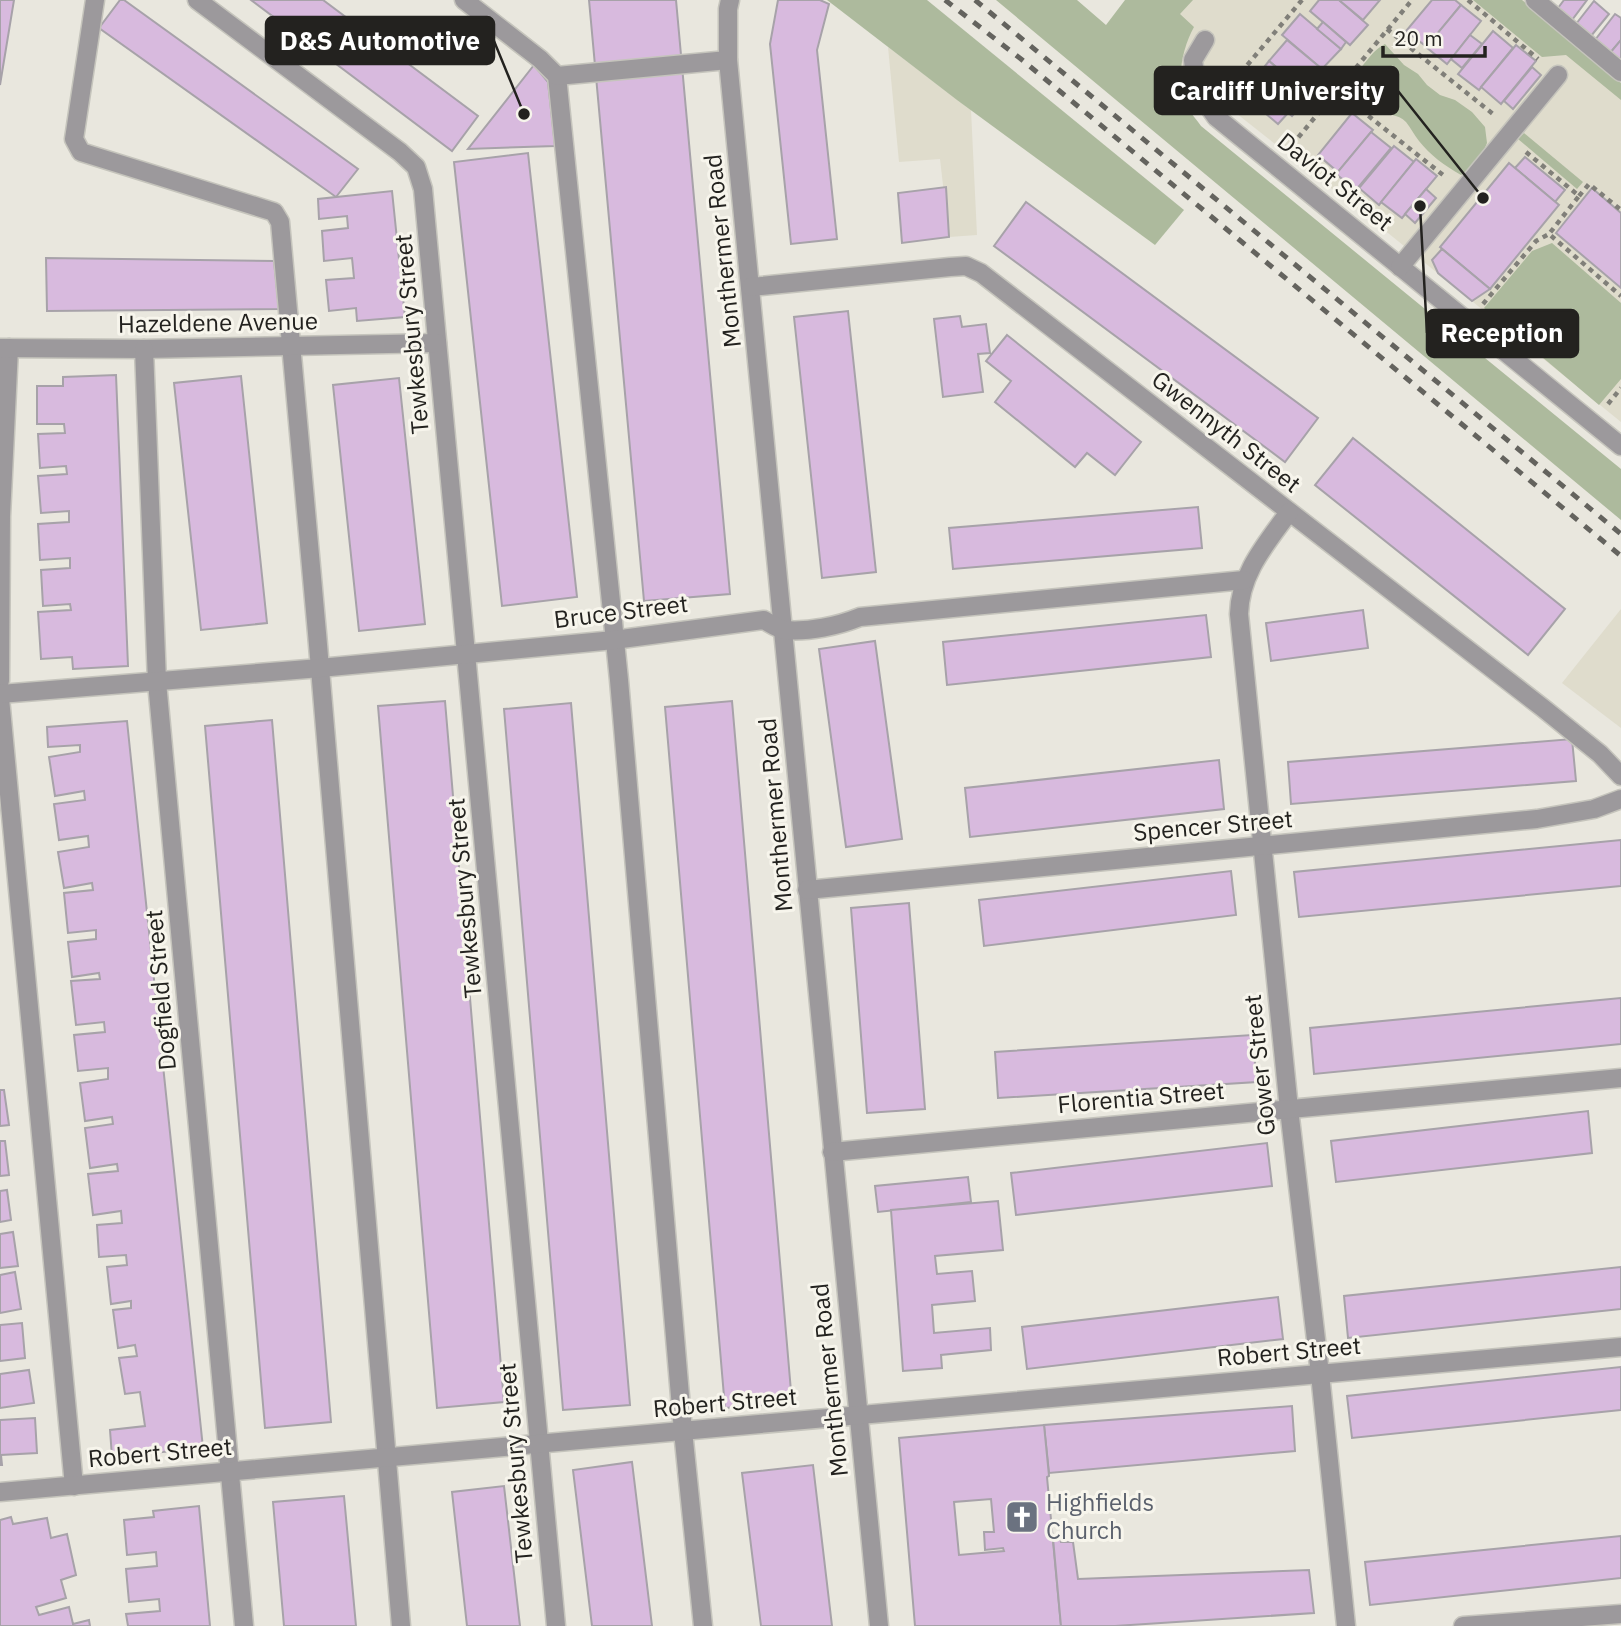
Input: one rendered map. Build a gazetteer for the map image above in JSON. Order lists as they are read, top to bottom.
{
  "streets": {
    "street": [
      "Daviot Street",
      "Monthermer Road",
      "Hazeldene Avenue",
      "Tewkesbury Street",
      "Gwennyth Street",
      "Bruce Street",
      "Spencer Street",
      "Dogfield Street",
      "Gower Street",
      "Florentia Street",
      "Robert Street"
    ]
  },
  "crossings": [
    ["Monthermer Road", "Gwennyth Street"],
    ["Monthermer Road", "Bruce Street"],
    ["Monthermer Road", "Spencer Street"],
    ["Monthermer Road", "Florentia Street"],
    ["Monthermer Road", "Robert Street"],
    ["Hazeldene Avenue", "Tewkesbury Street"],
    ["Hazeldene Avenue", "Dogfield Street"],
    ["Tewkesbury Street", "Bruce Street"],
    ["Tewkesbury Street", "Robert Street"],
    ["Gwennyth Street", "Gower Street"],
    ["Bruce Street", "Dogfield Street"],
    ["Bruce Street", "Gower Street"],
    ["Spencer Street", "Gower Street"],
    ["Dogfield Street", "Robert Street"],
    ["Gower Street", "Florentia Street"],
    ["Gower Street", "Robert Street"]
  ],
  "places": {
    "other": ["D&S Automotive", "Cardiff University", "Reception"],
    "church": ["Highfields Church"]
  },
  "scale_bar": "20 m"
}
